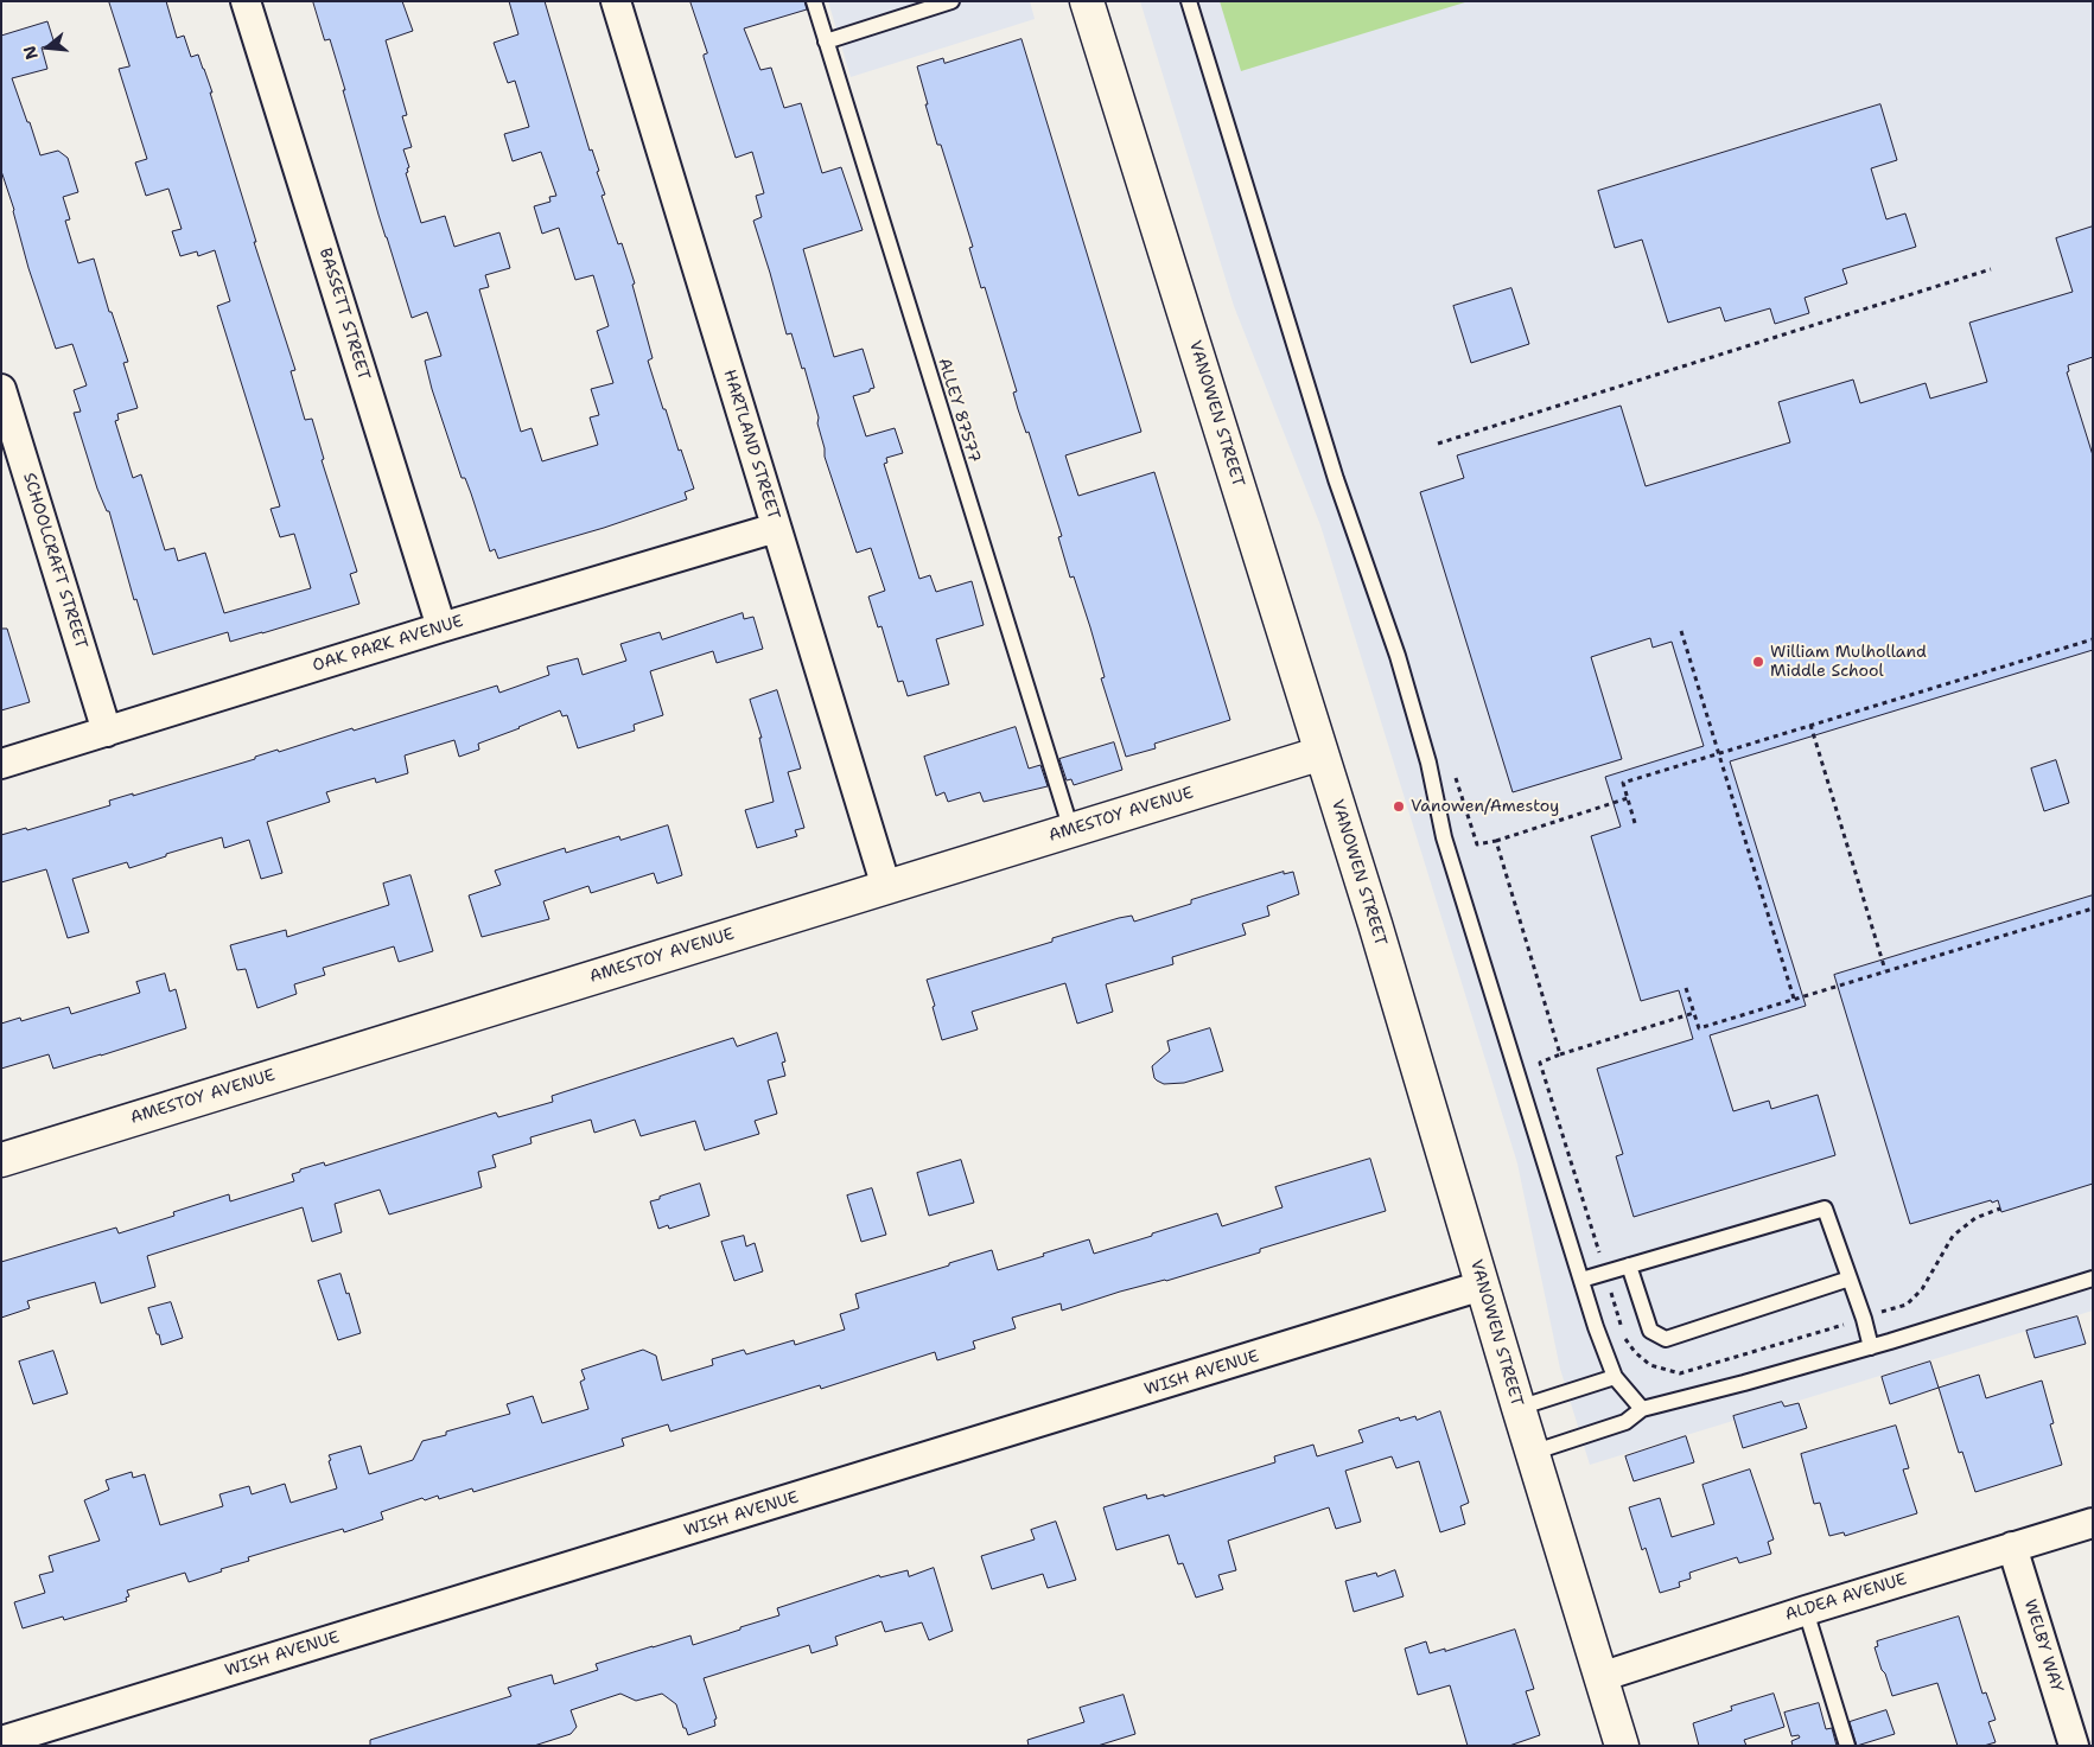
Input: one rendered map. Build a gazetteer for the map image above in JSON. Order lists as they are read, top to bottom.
{
  "streets": {
    "main road": ["VANOWEN STREET", "AMESTOY AVENUE"],
    "street": [
      "BASSETT STREET",
      "HARTLAND STREET",
      "SCHOOLCRAFT STREET",
      "OAK PARK AVENUE",
      "WISH AVENUE",
      "ALDEA AVENUE",
      "WELBY WAY"
    ],
    "lane": ["ALLEY 87577"]
  },
  "crossings": [
    ["BASSETT STREET", "OAK PARK AVENUE"],
    ["ALLEY 87577", "AMESTOY AVENUE"],
    ["VANOWEN STREET", "AMESTOY AVENUE"],
    ["VANOWEN STREET", "WISH AVENUE"],
    ["VANOWEN STREET", "ALDEA AVENUE"],
    ["HARTLAND STREET", "OAK PARK AVENUE"],
    ["HARTLAND STREET", "AMESTOY AVENUE"],
    ["SCHOOLCRAFT STREET", "OAK PARK AVENUE"],
    ["ALDEA AVENUE", "WELBY WAY"]
  ],
  "places": ["William Mulholland Middle School", "Vanowen/Amestoy"],
  "north": "left"
}
